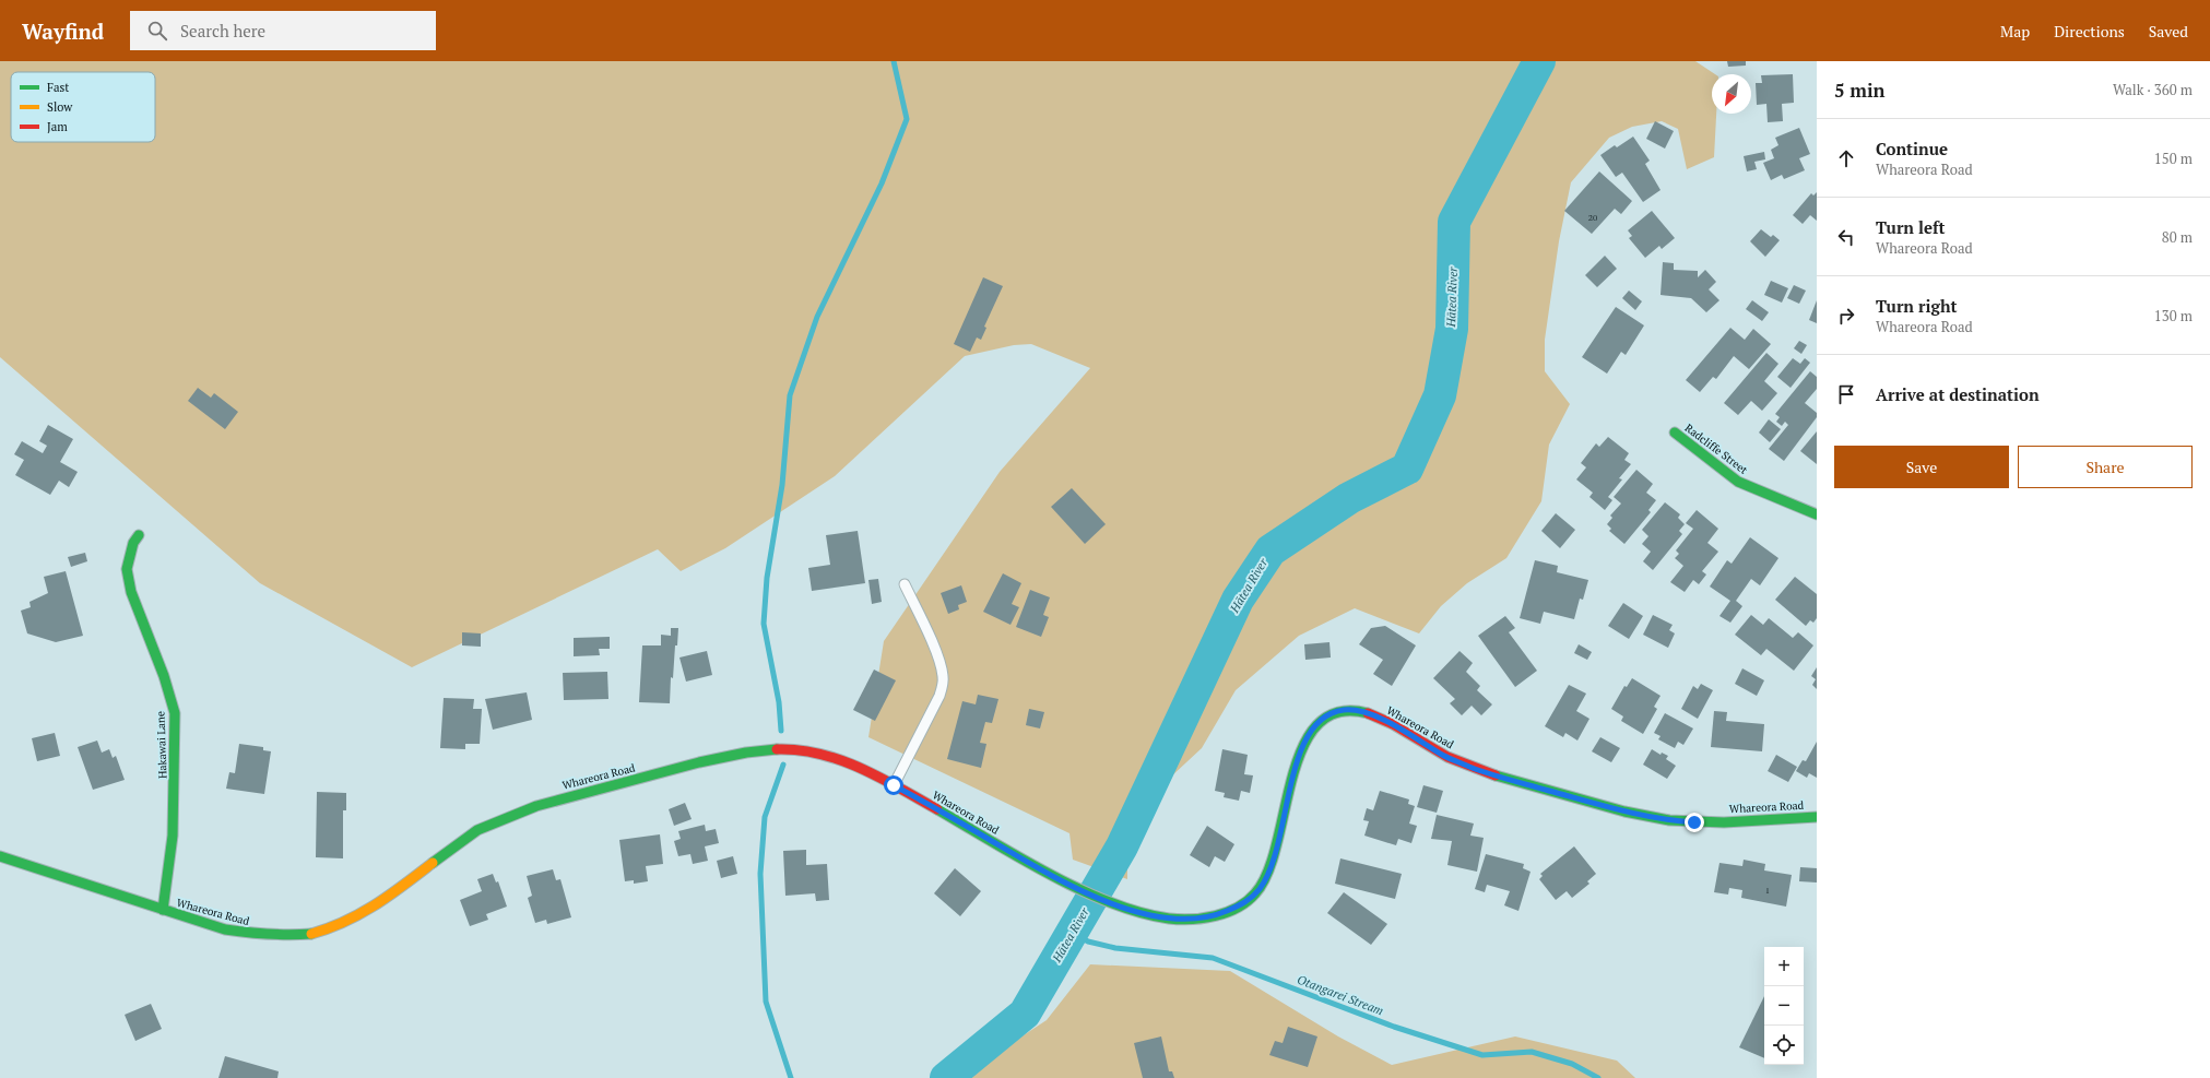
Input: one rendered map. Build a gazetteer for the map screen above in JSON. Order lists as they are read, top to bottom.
{
  "streets": {
    "street": ["Radcliffe Street", "Whareora Road", "Hakawai Lane"]
  },
  "crossings": [
    ["Whareora Road", "Hakawai Lane"]
  ],
  "water": ["Hātea River", "Otangarei Stream"],
  "house_numbers": ["20", "1"],
  "legend": ["Fast", "Slow", "Jam"],
  "north": "bottom left",
  "page": {
    "header": "Wayfind",
    "search": "Search here",
    "nav": ["Map", "Directions", "Saved"],
    "heading": ["5 min", "Walk · 360 m"],
    "list": [
      ["Continue", "Whareora Road", "150 m"],
      ["Turn left", "Whareora Road", "80 m"],
      ["Turn right", "Whareora Road", "130 m"],
      "Arrive at destination"
    ],
    "buttons": ["Save", "Share"],
    "map_buttons": ["+", "−"]
  }
}
